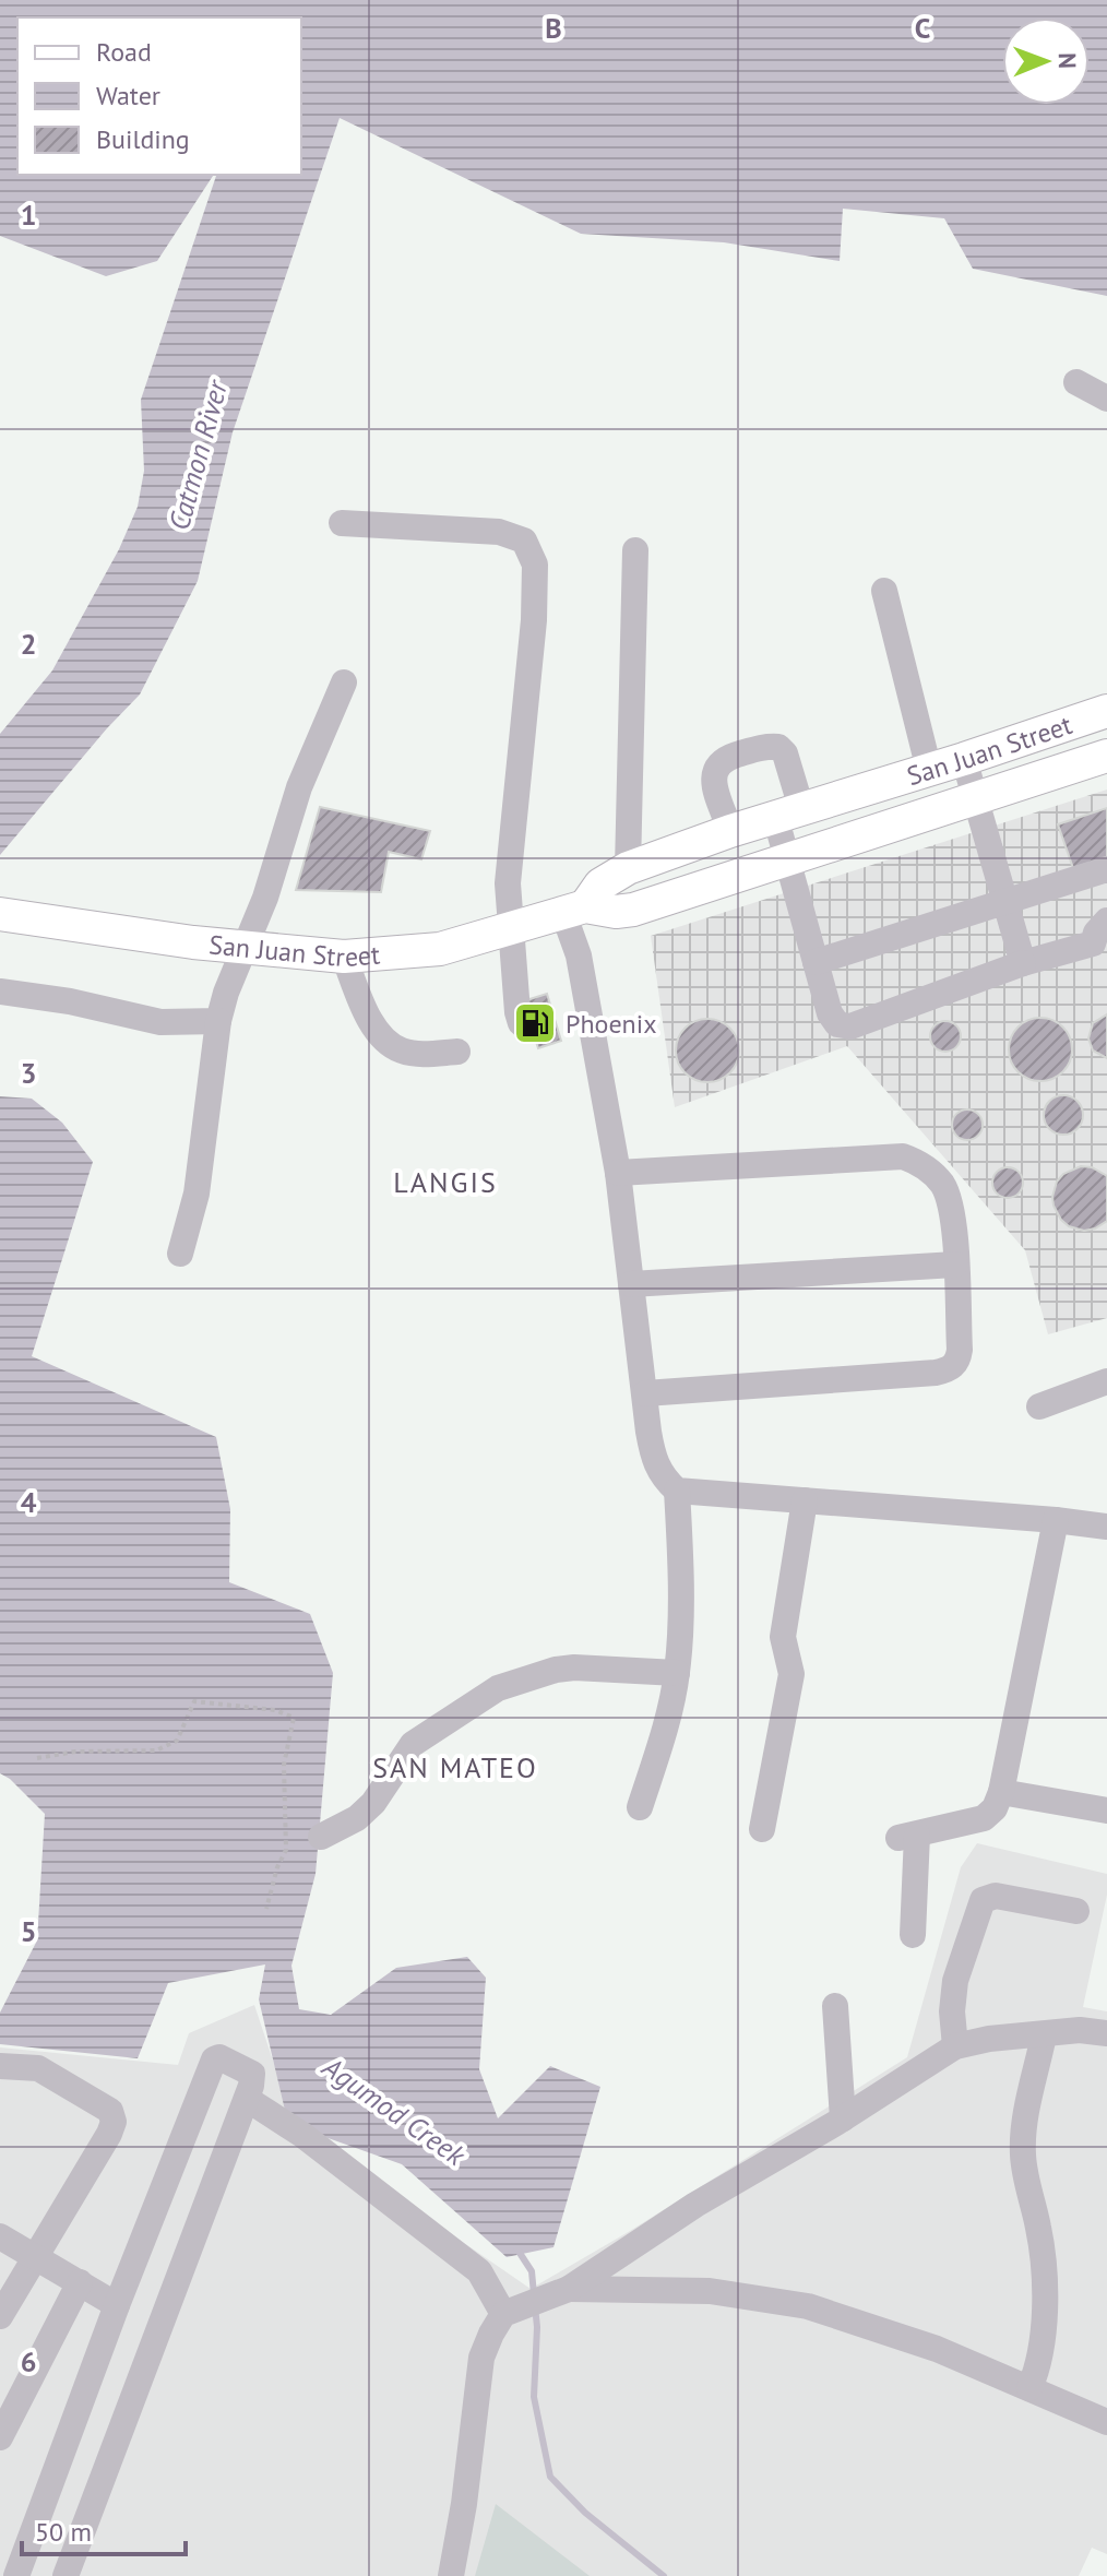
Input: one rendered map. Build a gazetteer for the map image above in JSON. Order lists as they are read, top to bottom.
{
  "streets": {
    "main road": ["San Juan Street"]
  },
  "districts": ["LANGIS", "SAN MATEO"],
  "water": ["Catmon River", "Agumod Creek"],
  "places": {
    "fuel station": ["Phoenix"]
  },
  "legend": ["Road", "Water", "Building"],
  "scale_bar": "50 m",
  "north": "right",
  "grid": {
    "columns": ["B", "C"],
    "rows": [
      "1",
      "2",
      "3",
      "4",
      "5",
      "6"
    ]
  }
}
